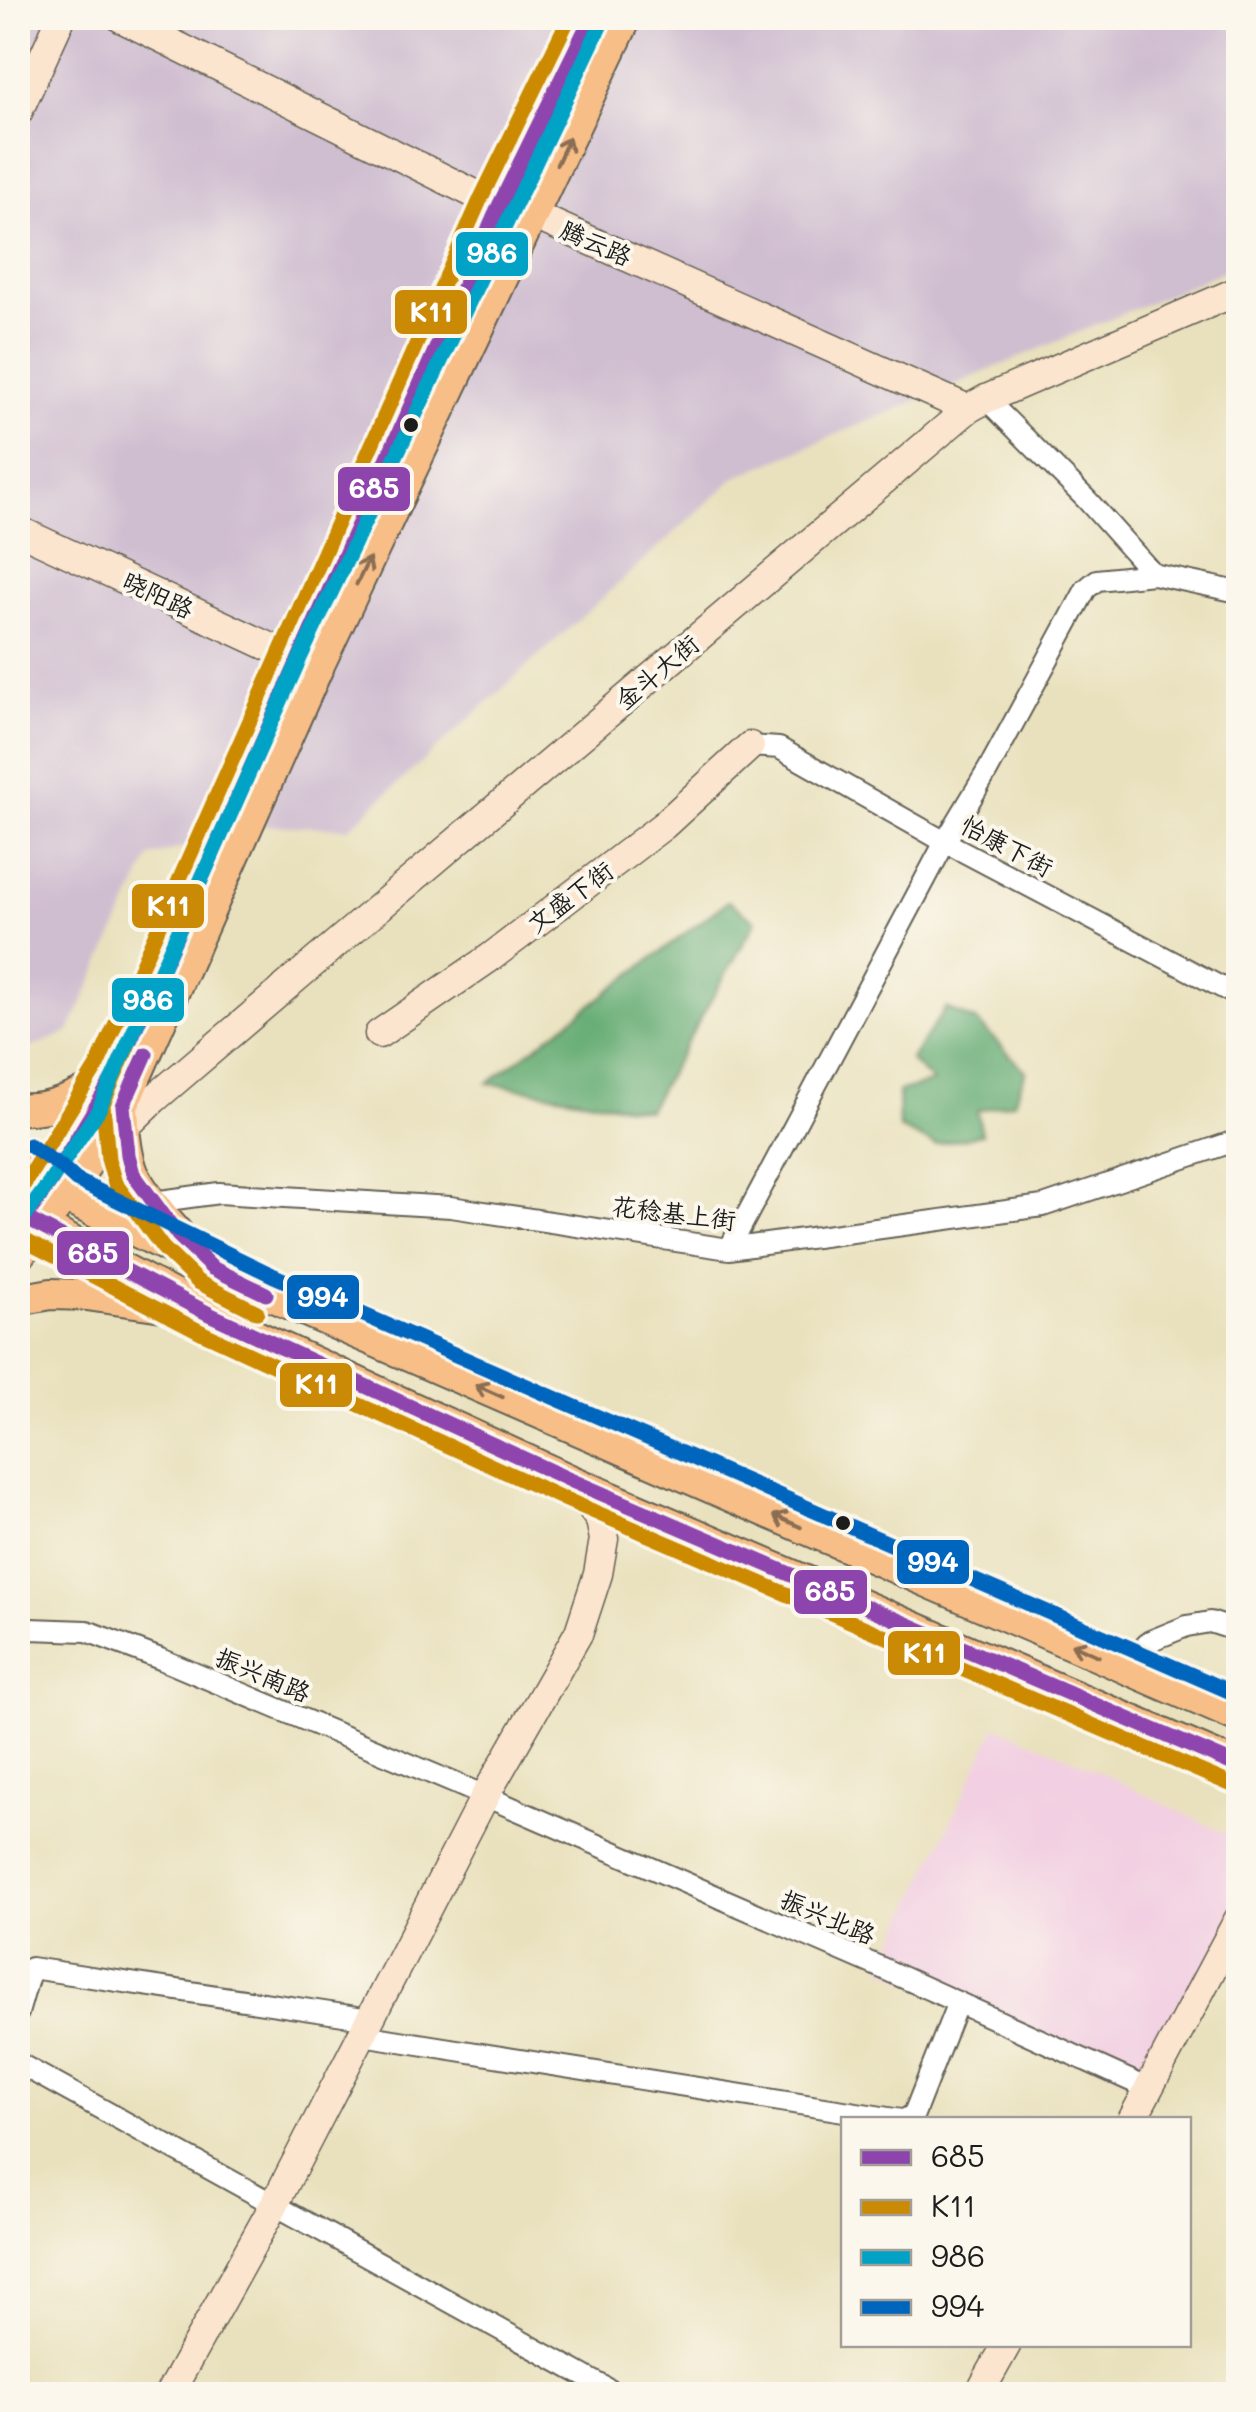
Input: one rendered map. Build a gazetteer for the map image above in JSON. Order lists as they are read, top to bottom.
{
  "streets": {
    "street": [
      "腾云路",
      "晓阳路",
      "金斗大街",
      "怡康下街",
      "文盛下街",
      "花稔基上街",
      "振兴南路",
      "振兴北路"
    ]
  },
  "crossings": [
    ["腾云路", "金斗大街"],
    ["怡康下街", "文盛下街"],
    ["振兴南路", "振兴北路"]
  ],
  "lines": [
    "transit line 685",
    "transit line K11",
    "transit line 986",
    "transit line 994"
  ],
  "legend": [
    "685",
    "K11",
    "986",
    "994"
  ]
}
